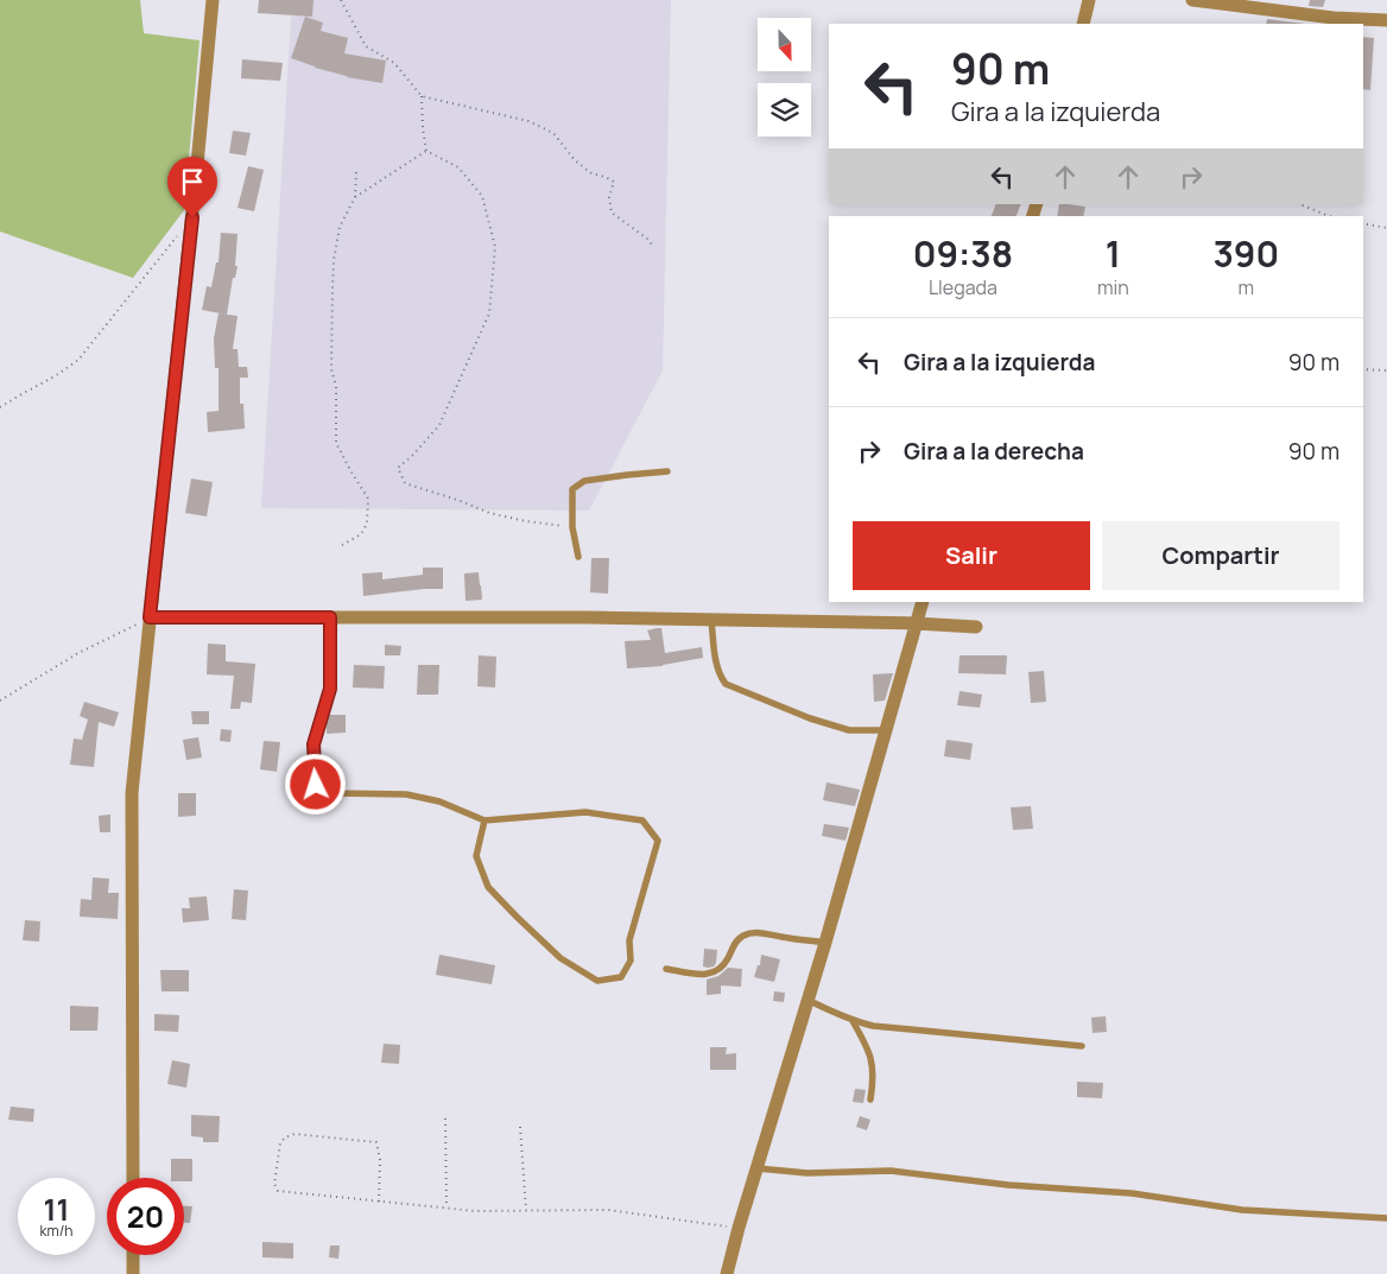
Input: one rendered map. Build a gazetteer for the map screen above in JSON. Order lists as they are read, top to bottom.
{
  "north": "bottom",
  "page": {
    "turn": ["90 m", "Gira a la izquierda"],
    "eta": [
      "09:38",
      "Llegada",
      "1",
      "min",
      "390",
      "m"
    ],
    "list": [
      {
        "name": "Gira a la izquierda",
        "value": "90 m"
      },
      {
        "name": "Gira a la derecha",
        "value": "90 m"
      }
    ],
    "buttons": ["Salir", "Compartir"],
    "speed": "11 km/h",
    "limit": "20"
  }
}
